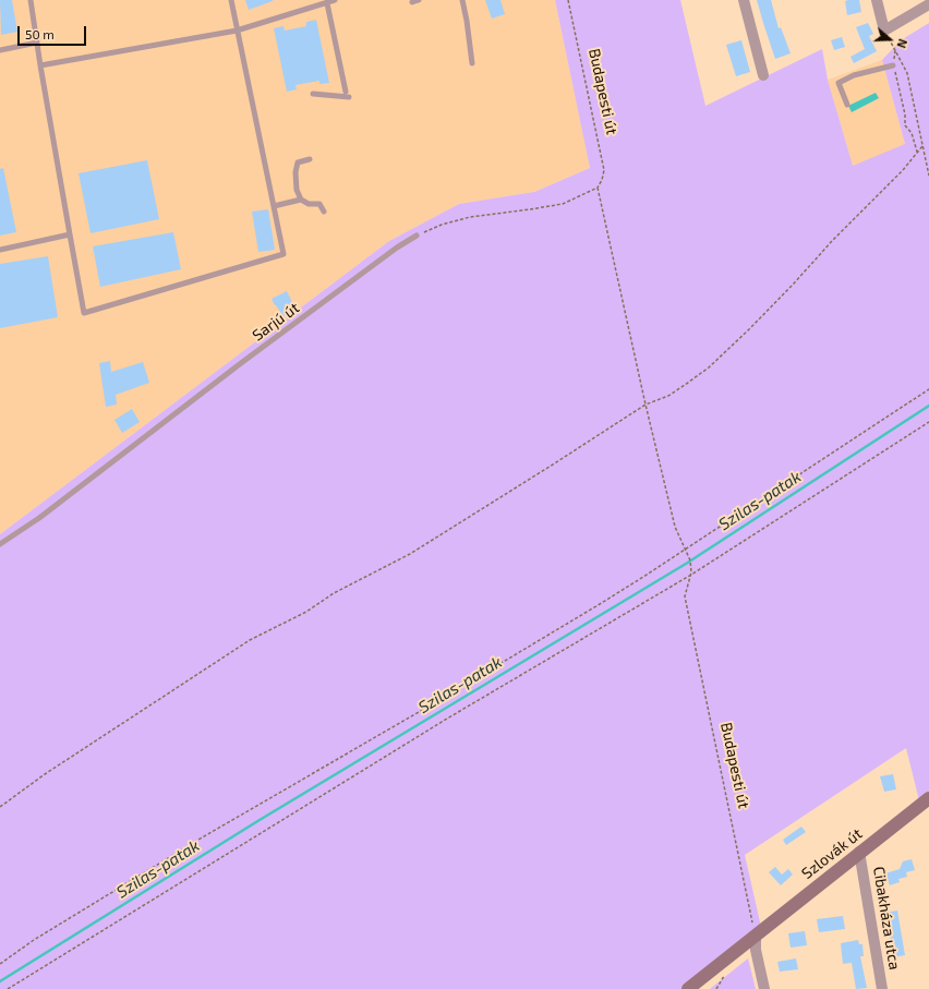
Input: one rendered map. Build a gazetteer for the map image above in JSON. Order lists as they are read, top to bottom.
{
  "streets": {
    "main road": ["Szlovák út"],
    "street": ["Cibakháza utca"],
    "lane": ["Sarjú út"],
    "path": ["Budapesti út"]
  },
  "crossings": [
    ["Budapesti út", "Szlovák út"],
    ["Szlovák út", "Cibakháza utca"]
  ],
  "water": ["Szilas-patak"],
  "scale_bar": "50 m",
  "north": "right"
}
